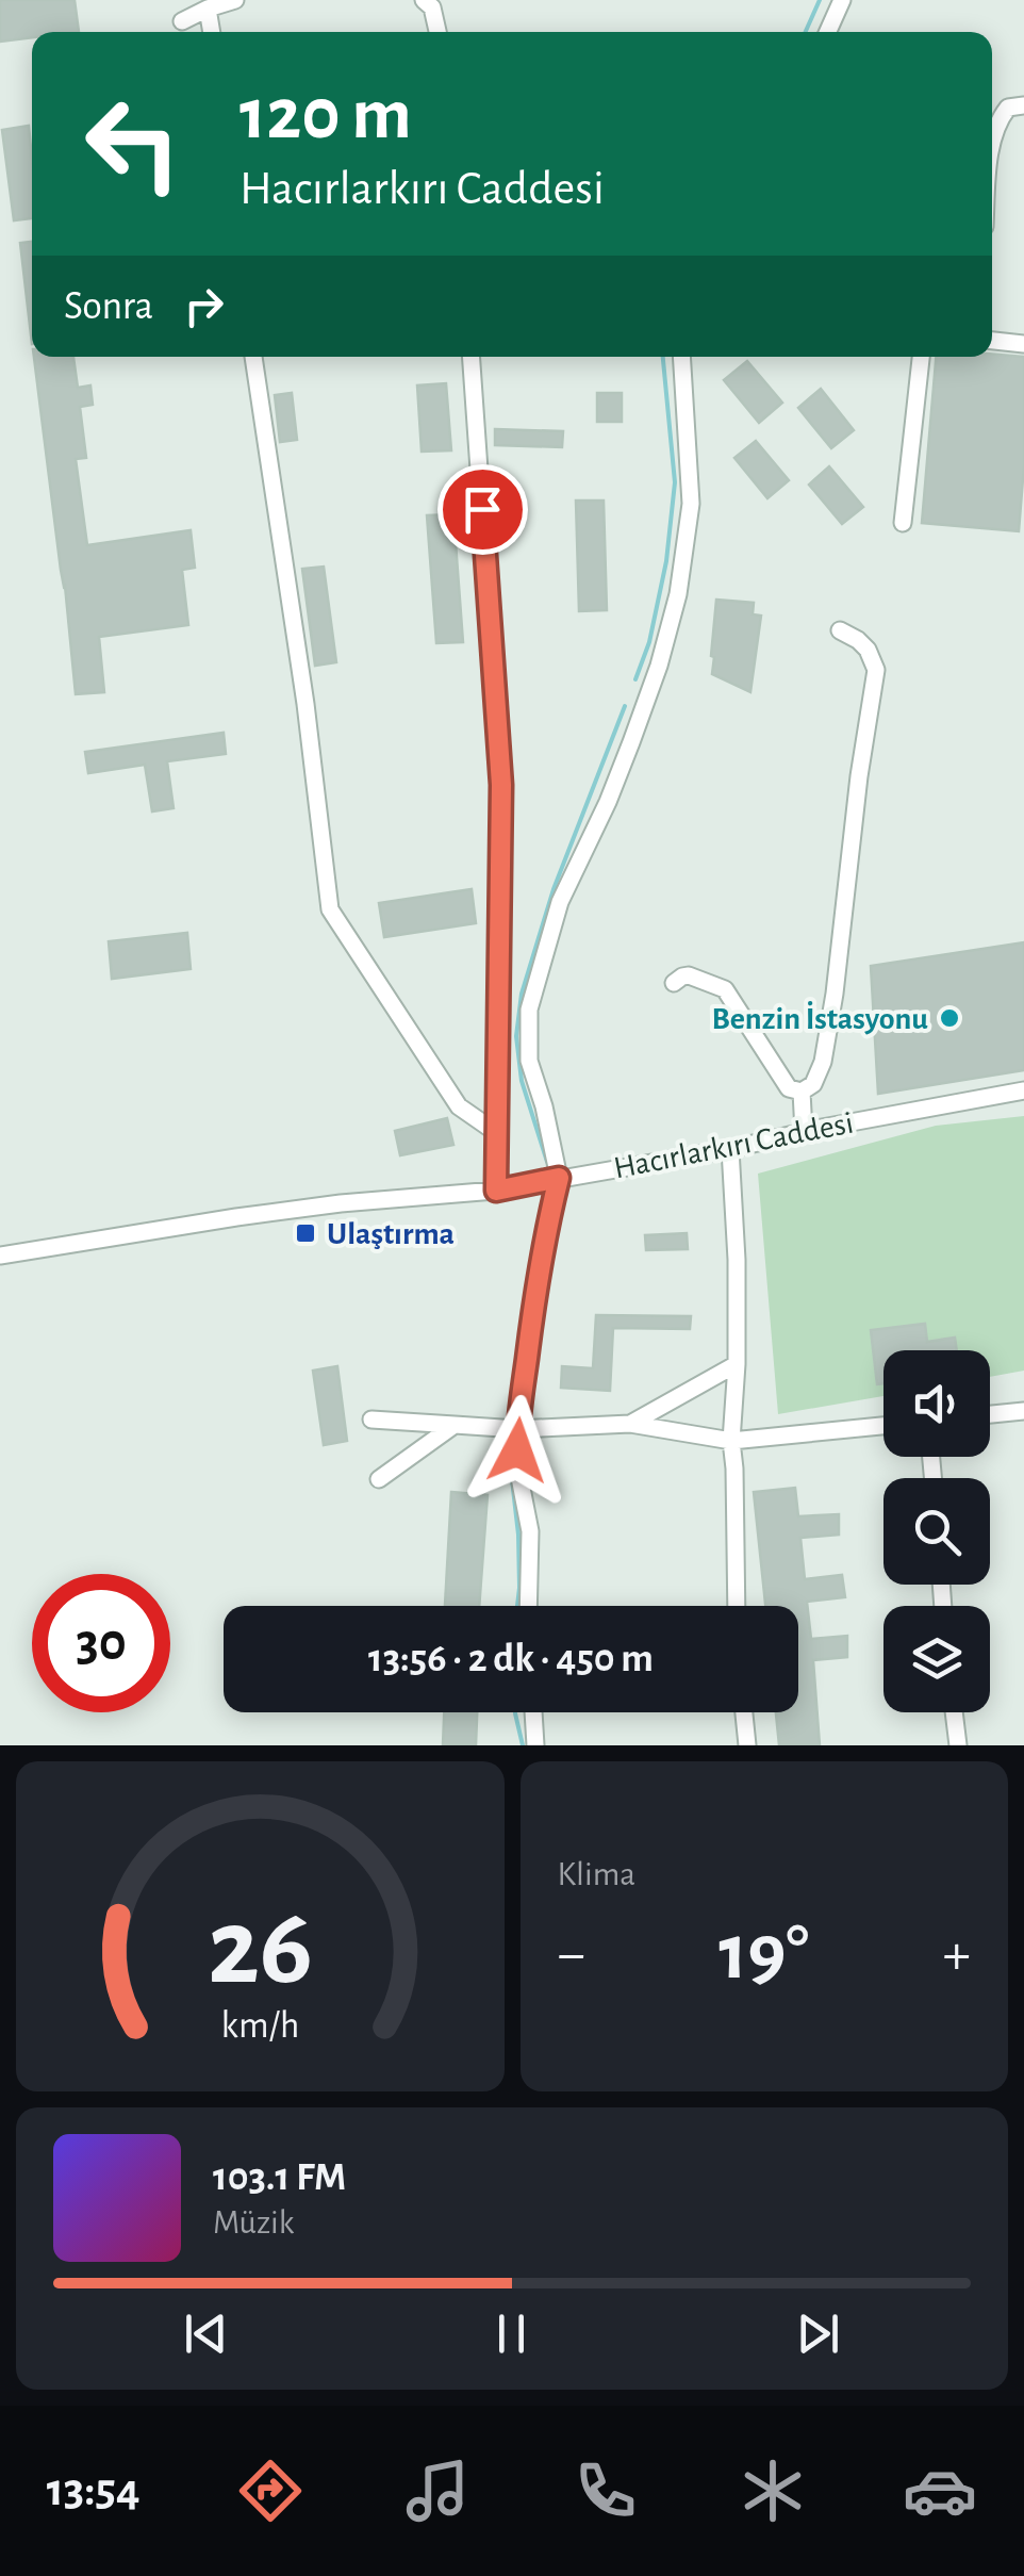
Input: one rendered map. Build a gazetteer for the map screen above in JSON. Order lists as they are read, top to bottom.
{
  "streets": {
    "street": ["Hacırlarkırı Caddesi"]
  },
  "places": {
    "other": ["Benzin İstasyonu"],
    "transit": ["Ulaştırma"]
  },
  "page": {
    "turn": ["120 m", "Hacırlarkırı Caddesi"],
    "then": "Sonra",
    "limit": "30",
    "trip": "13:56 · 2 dk · 450 m",
    "tile": "Klima",
    "heat": ["−", "19°", "+"],
    "song": ["103.1 FM", "Müzik"],
    "tabs": "13:54",
    "gauge": ["26", "km/h"]
  }
}
